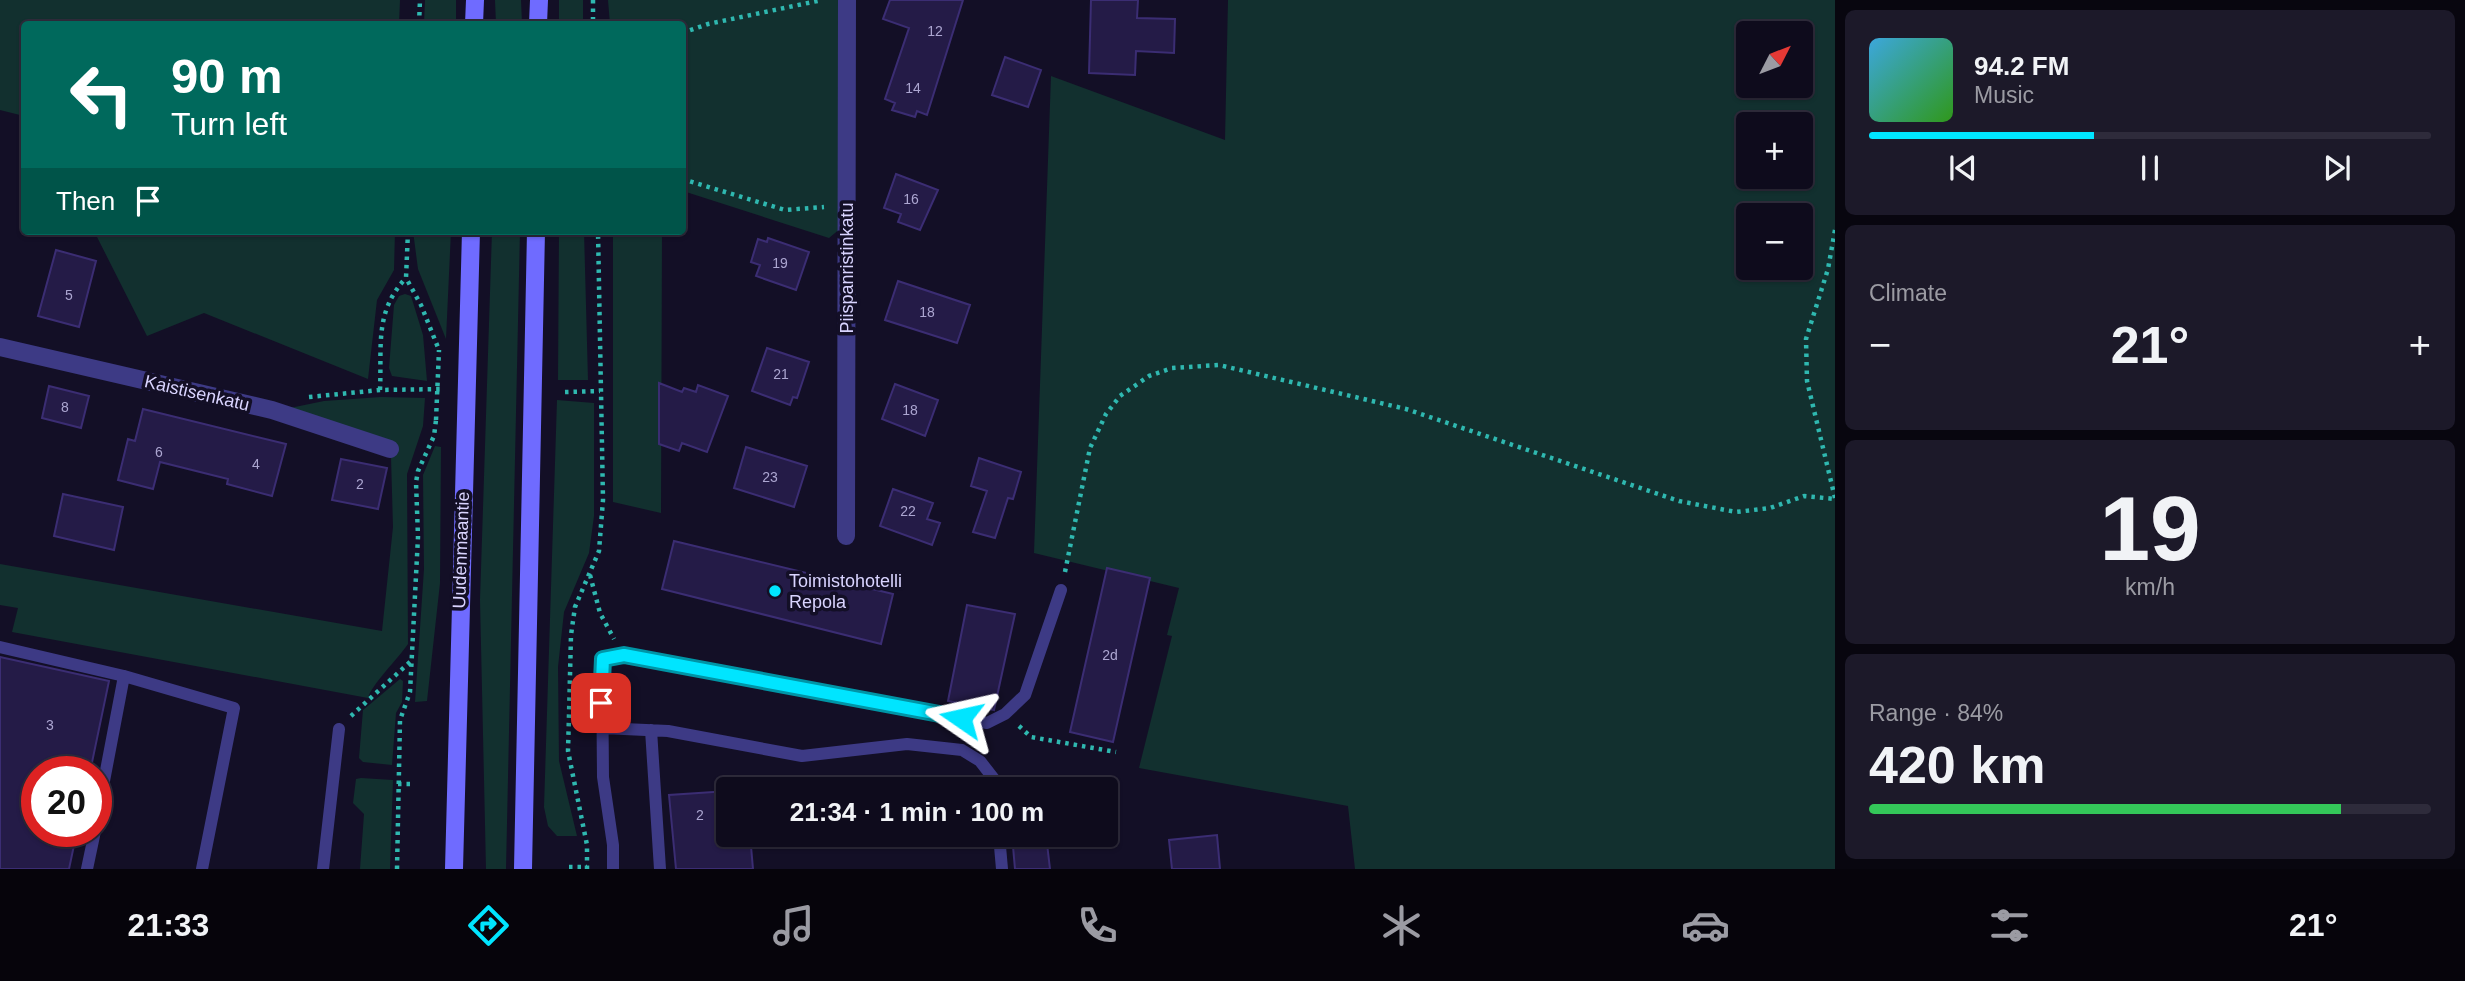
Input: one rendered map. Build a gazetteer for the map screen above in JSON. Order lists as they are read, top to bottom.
{
  "streets": {
    "main road": ["Uudenmaantie"],
    "street": ["Piispanristinkatu", "Kaistisenkatu"]
  },
  "places": ["Toimistohotelli Repola"],
  "house_numbers": [
    "12",
    "14",
    "16",
    "19",
    "5",
    "18",
    "21",
    "8",
    "18",
    "6",
    "4",
    "23",
    "2",
    "22",
    "2d",
    "3",
    "2"
  ],
  "north": "top right",
  "page": {
    "map_buttons": ["+", "−"],
    "turn": ["90 m", "Turn left"],
    "song": ["94.2 FM", "Music"],
    "then": "Then",
    "tile": [
      "Climate",
      ["19", "km/h"],
      ["Range · 84%", "420 km"]
    ],
    "heat": ["−", "21°", "+"],
    "limit": "20",
    "trip": "21:34 · 1 min · 100 m",
    "tabs": ["21:33", "21°"]
  }
}
